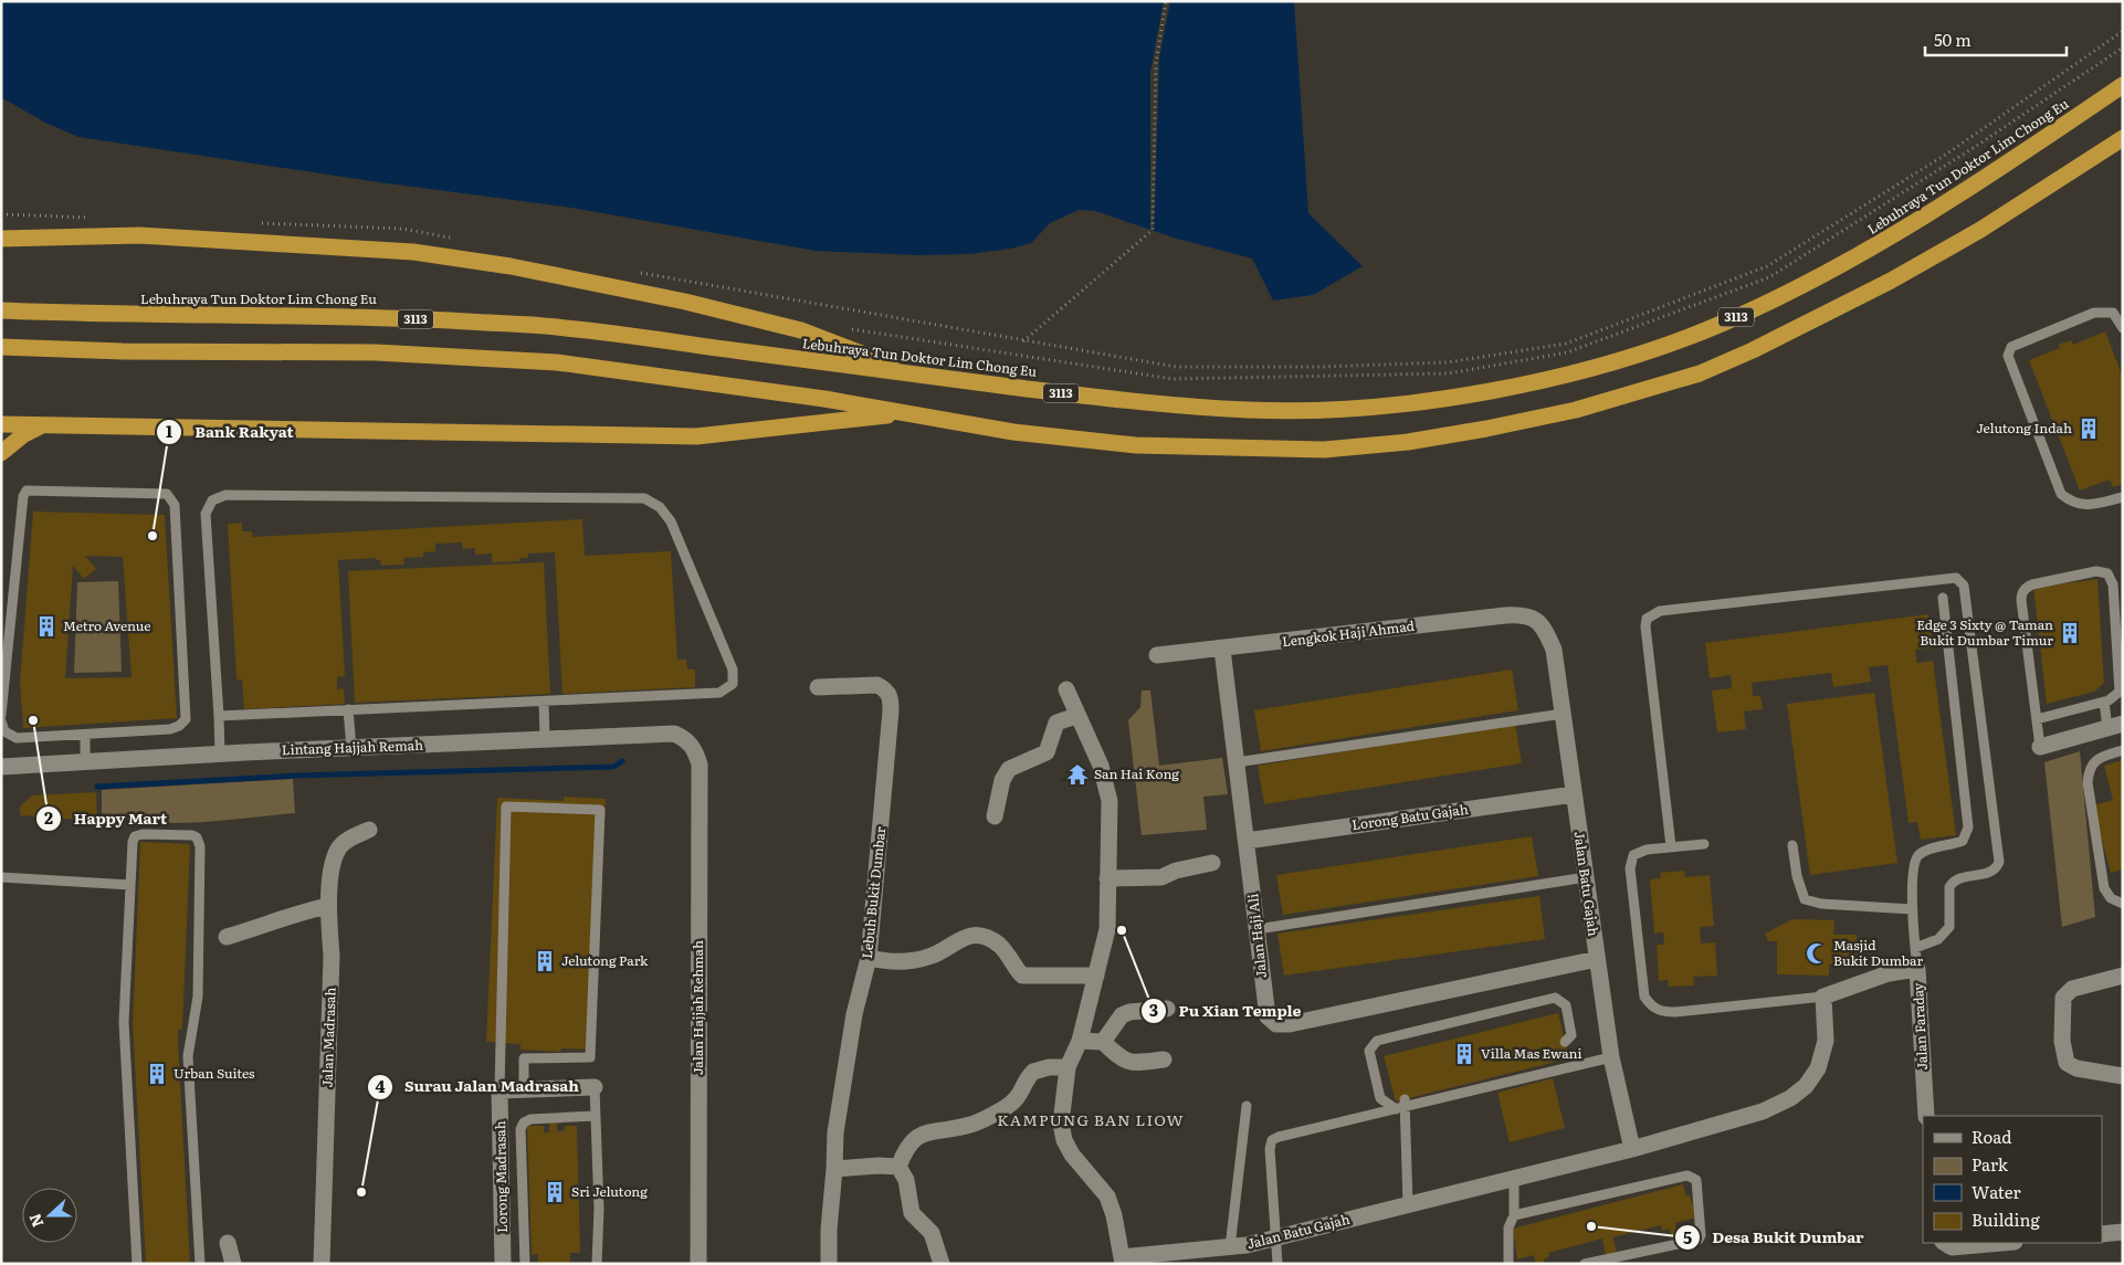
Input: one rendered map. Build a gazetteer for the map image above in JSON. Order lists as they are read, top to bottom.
{
  "streets": {
    "highway": ["Lebuhraya Tun Doktor Lim Chong Eu", "3113"],
    "street": [
      "Lengkok Haji Ahmad",
      "Lintang Hajjah Remah",
      "Lorong Batu Gajah",
      "Jalan Batu Gajah",
      "Lebuh Bukit Dumbar",
      "Jalan Haji Ali",
      "Jalan Hajjah Rehmah",
      "Jalan Faraday",
      "Jalan Madrasah",
      "Lorong Madrasah"
    ]
  },
  "crossings": [
    ["Lengkok Haji Ahmad", "Jalan Batu Gajah"],
    ["Lengkok Haji Ahmad", "Jalan Haji Ali"],
    ["Lintang Hajjah Remah", "Jalan Hajjah Rehmah"],
    ["Lorong Batu Gajah", "Jalan Batu Gajah"],
    ["Lorong Batu Gajah", "Jalan Haji Ali"],
    ["Jalan Batu Gajah", "Jalan Haji Ali"],
    ["Jalan Batu Gajah", "Jalan Faraday"]
  ],
  "districts": ["KAMPUNG BAN LIOW"],
  "places": {
    "building": [
      "Jelutong Indah",
      "Metro Avenue",
      "Edge 3 Sixty @ Taman Bukit Dumbar Timur",
      "Jelutong Park",
      "Villa Mas Ewani",
      "Urban Suites",
      "Sri Jelutong"
    ],
    "other": [
      "Bank Rakyat",
      "Happy Mart",
      "Pu Xian Temple",
      "Surau Jalan Madrasah",
      "Desa Bukit Dumbar"
    ],
    "temple": ["San Hai Kong"],
    "mosque": ["Masjid Bukit Dumbar"]
  },
  "legend": [
    "Road",
    "Park",
    "Water",
    "Building"
  ],
  "scale_bar": "50 m",
  "north": "left"
}
